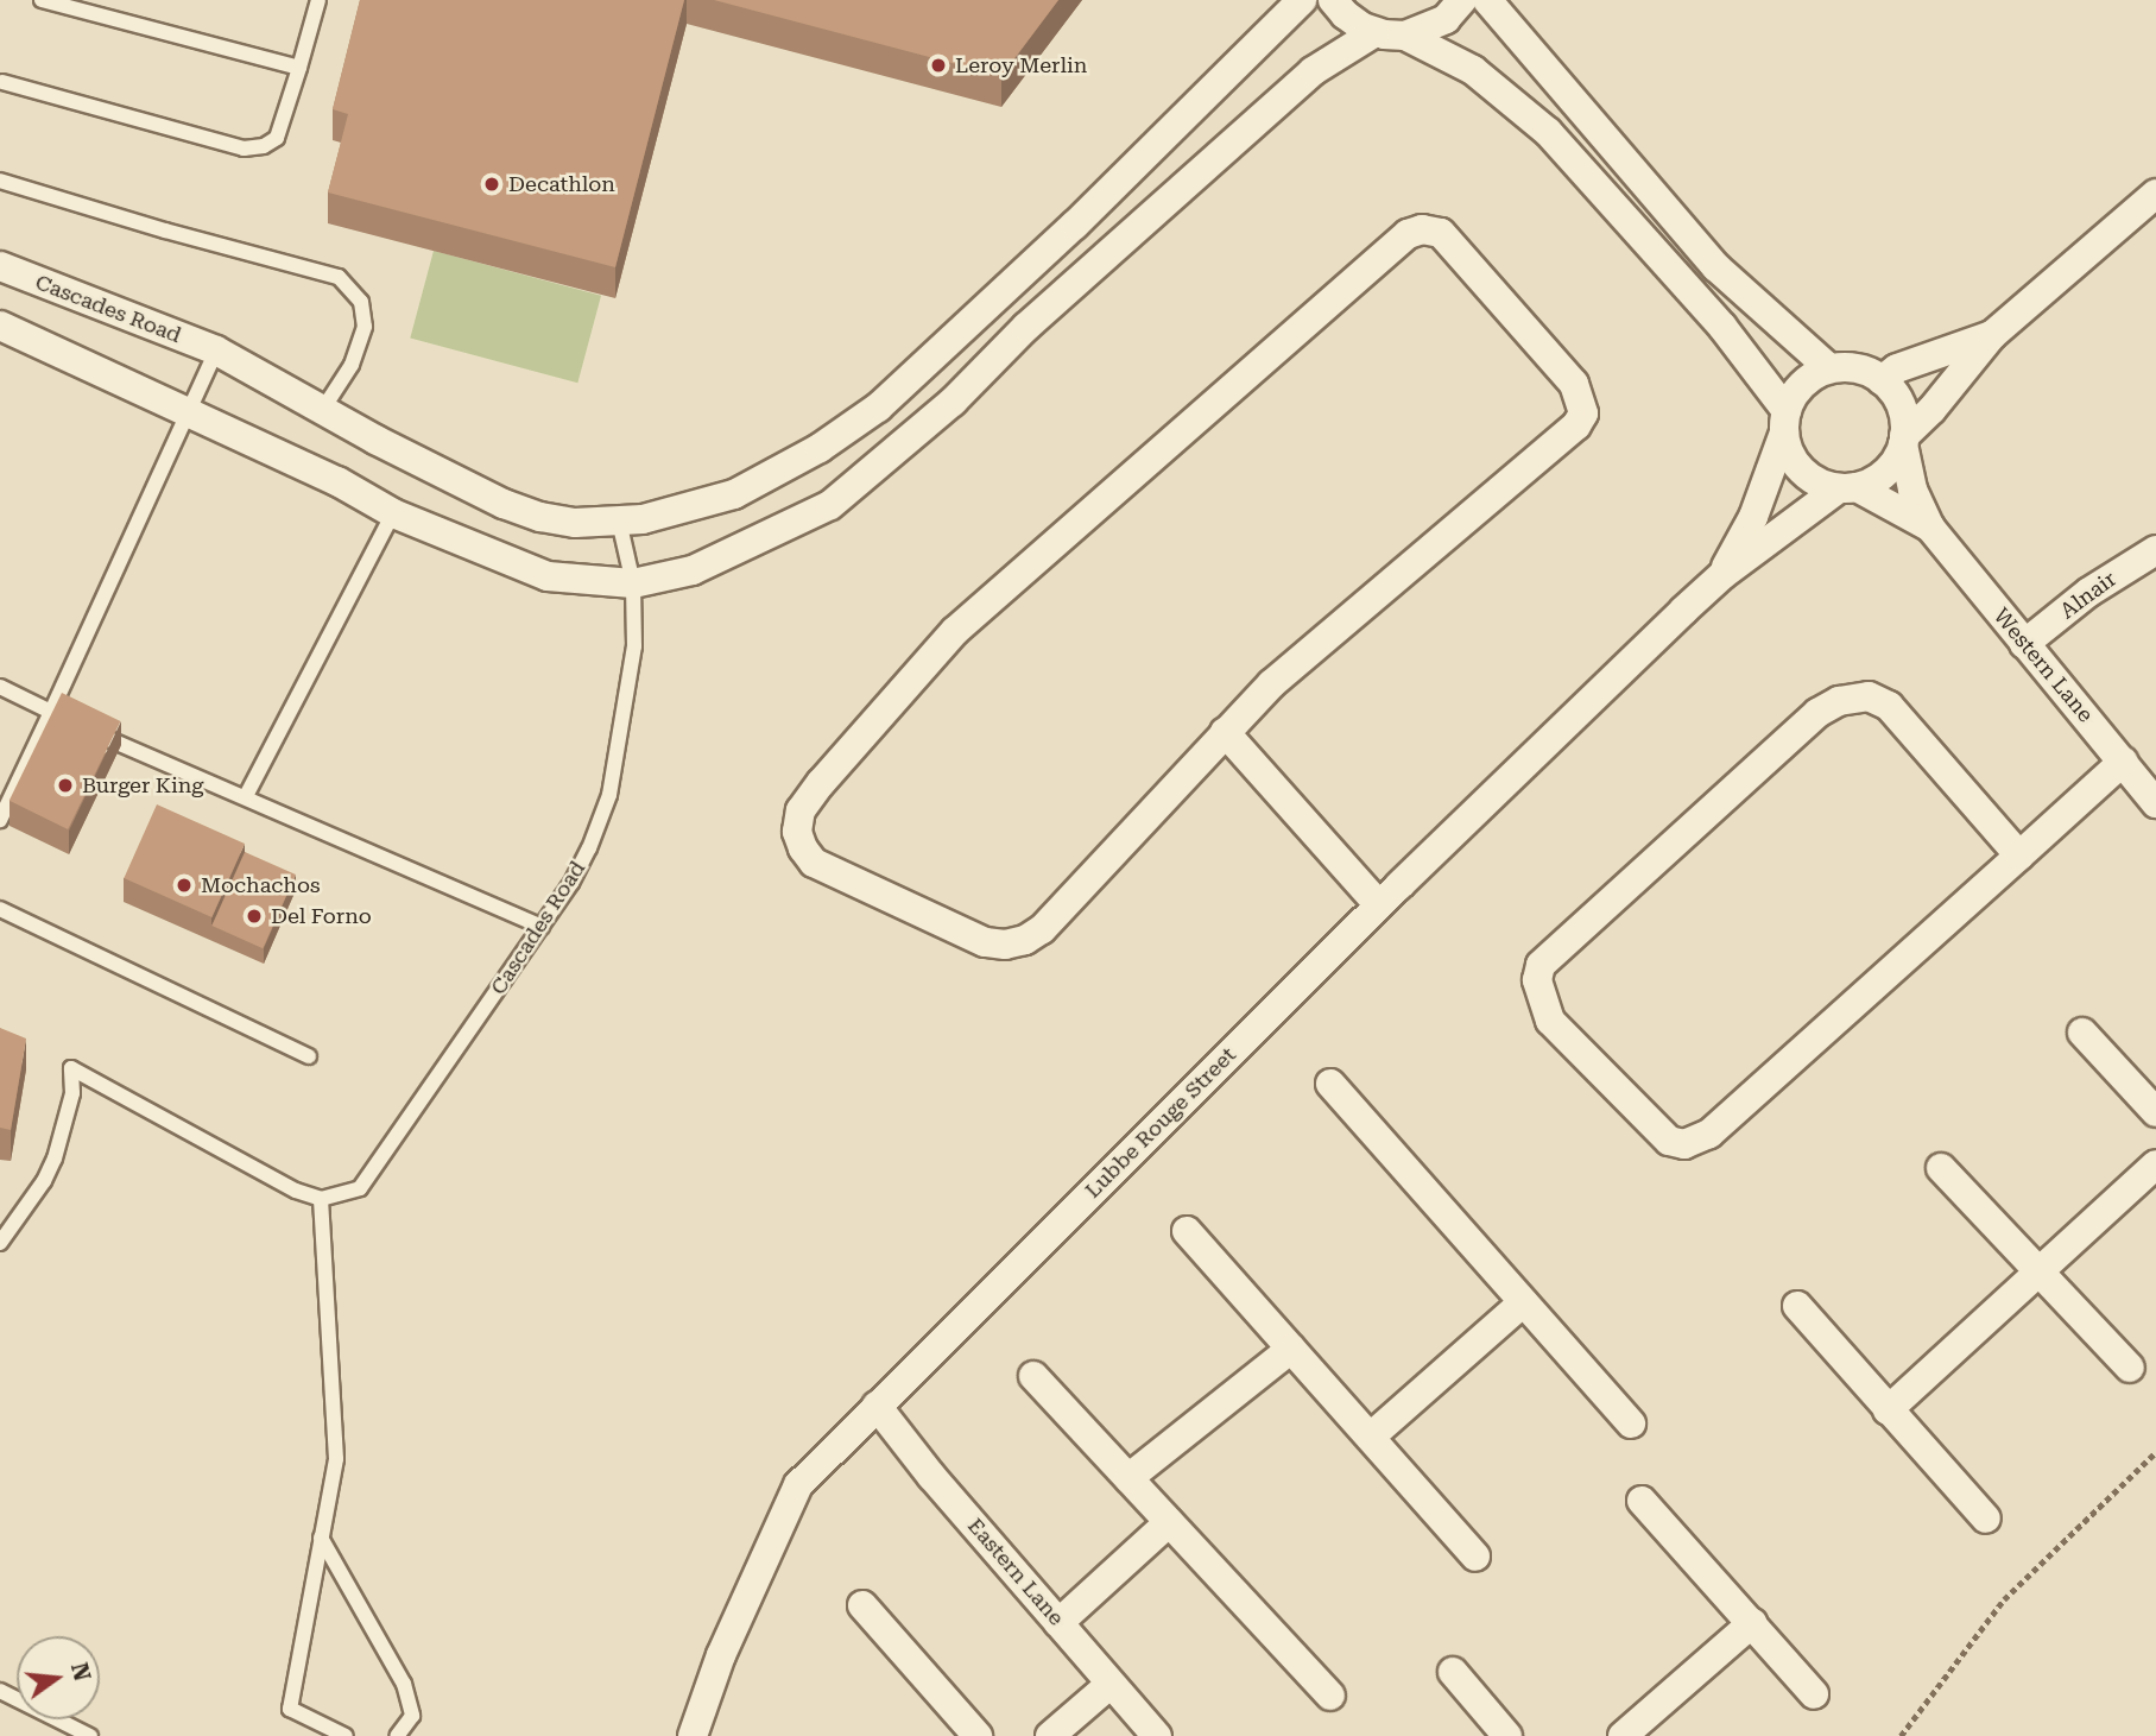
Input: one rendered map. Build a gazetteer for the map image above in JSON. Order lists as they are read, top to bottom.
{
  "streets": {
    "street": [
      "Cascades Road",
      "Alnair",
      "Western Lane",
      "Lubbe Rouge Street",
      "Eastern Lane"
    ]
  },
  "crossings": [
    ["Alnair", "Western Lane"],
    ["Western Lane", "Lubbe Rouge Street"],
    ["Lubbe Rouge Street", "Eastern Lane"]
  ],
  "places": [
    "Leroy Merlin",
    "Decathlon",
    "Burger King",
    "Mochachos",
    "Del Forno"
  ],
  "north": "right"
}
